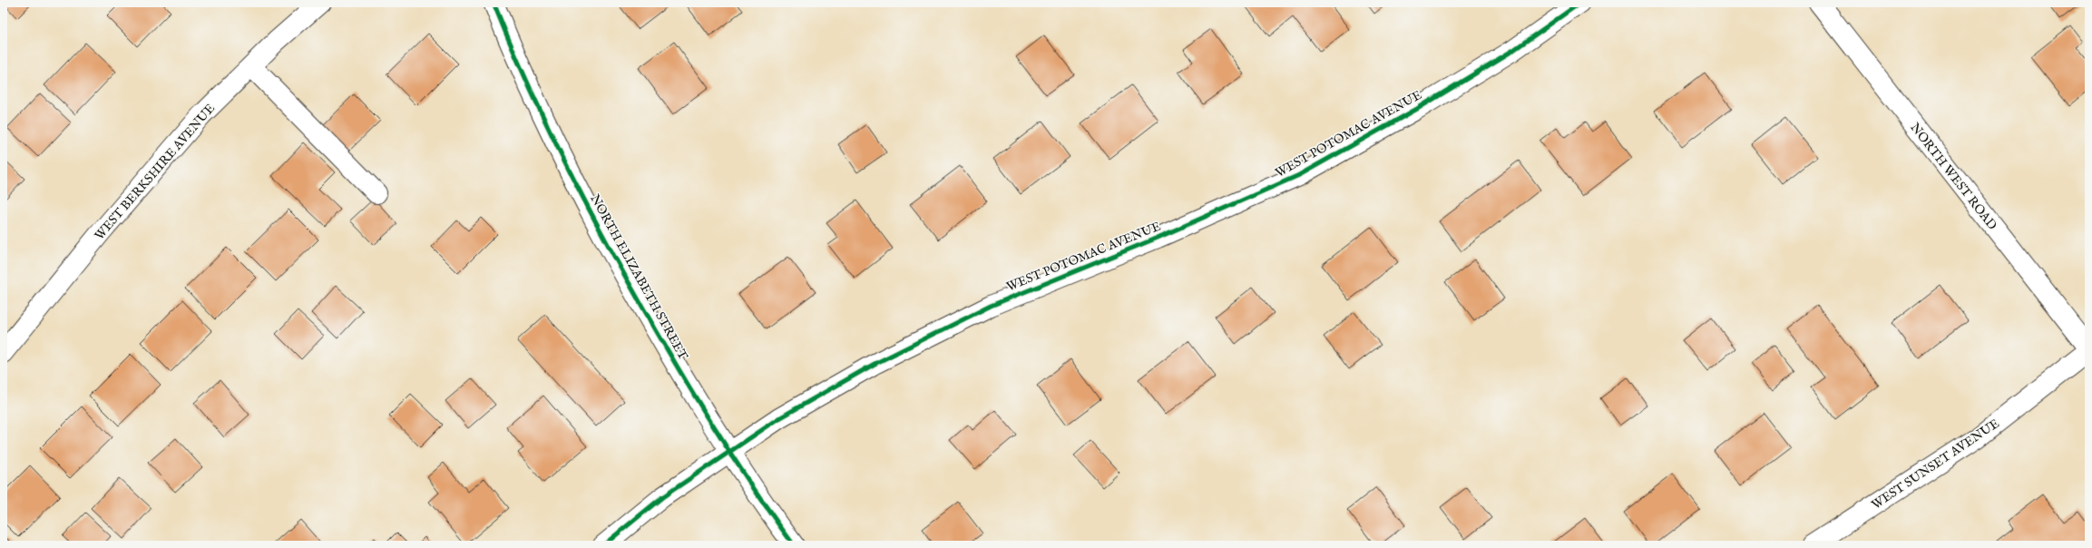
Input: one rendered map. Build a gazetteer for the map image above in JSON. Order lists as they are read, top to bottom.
{
  "streets": {
    "street": [
      "WEST POTOMAC AVENUE",
      "WEST BERKSHIRE AVENUE",
      "NORTH WEST ROAD",
      "NORTH ELIZABETH STREET",
      "WEST SUNSET AVENUE"
    ]
  },
  "crossings": [
    ["WEST POTOMAC AVENUE", "NORTH ELIZABETH STREET"],
    ["NORTH WEST ROAD", "WEST SUNSET AVENUE"]
  ]
}
